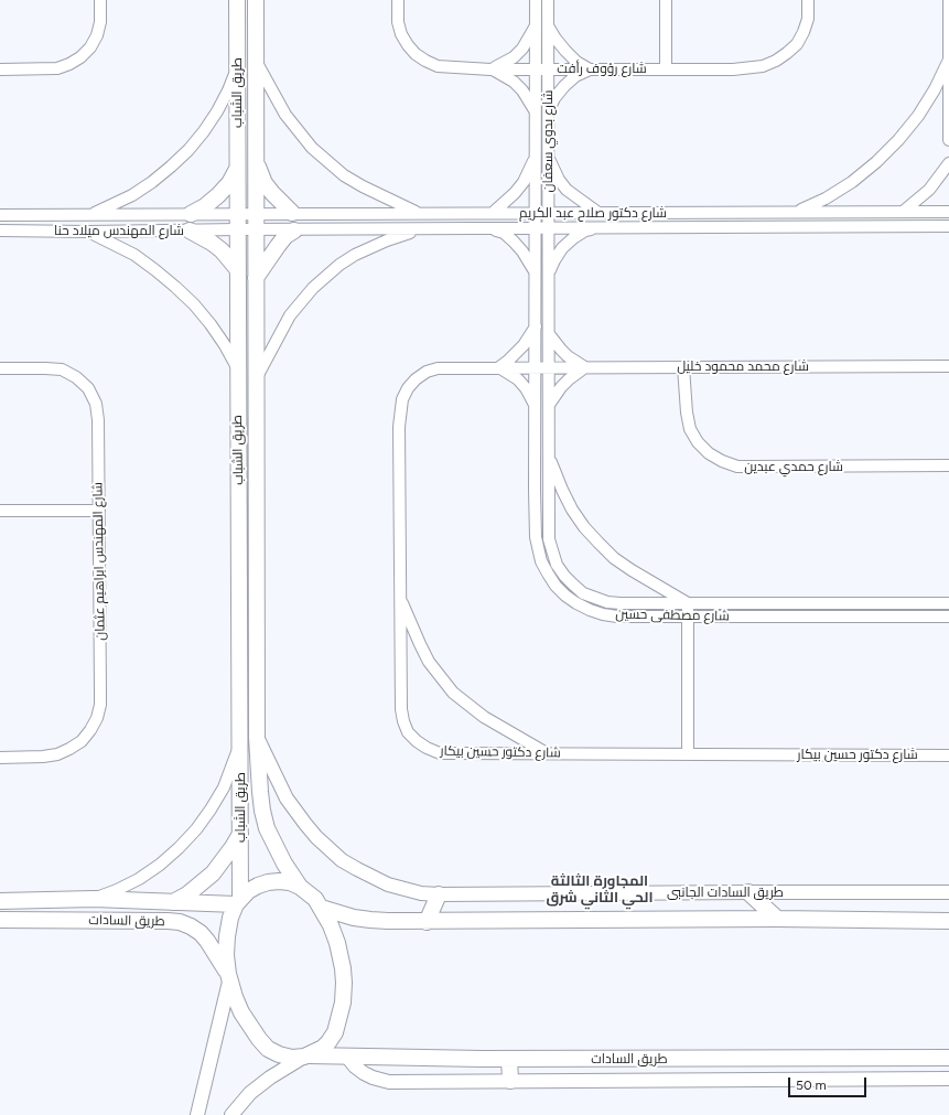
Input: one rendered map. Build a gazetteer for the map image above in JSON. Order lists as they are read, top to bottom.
{
  "streets": {
    "main road": ["طريق الشباب", "طريق السادات"],
    "street": [
      "شارع رؤوف رأفت",
      "شارع بدوي سعفان",
      "شارع دكتور صلاح عبد الكريم",
      "شارع المهندس ميلاد حنا",
      "شارع محمد محمود خليل",
      "شارع حمدي عبدين",
      "شارع المهندس ابراهيم عثمان",
      "شارع مصطفى حسين",
      "شارع دكتور حسين بيكار",
      "طريق السادات الجانبى"
    ]
  },
  "crossings": [
    ["شارع رؤوف رأفت", "شارع بدوي سعفان"],
    ["طريق الشباب", "شارع دكتور صلاح عبد الكريم"],
    ["طريق الشباب", "شارع المهندس ميلاد حنا"],
    ["طريق الشباب", "طريق السادات الجانبى"],
    ["طريق الشباب", "طريق السادات"],
    ["شارع بدوي سعفان", "شارع دكتور صلاح عبد الكريم"],
    ["شارع بدوي سعفان", "شارع مصطفى حسين"],
    ["شارع دكتور صلاح عبد الكريم", "شارع المهندس ميلاد حنا"],
    ["شارع دكتور صلاح عبد الكريم", "شارع مصطفى حسين"],
    ["شارع محمد محمود خليل", "شارع حمدي عبدين"],
    ["شارع محمد محمود خليل", "شارع مصطفى حسين"],
    ["شارع محمد محمود خليل", "شارع دكتور حسين بيكار"],
    ["شارع مصطفى حسين", "شارع دكتور حسين بيكار"]
  ],
  "districts": ["المجاورة الثالثة الحي الثاني شرق"],
  "scale_bar": "50 m"
}
